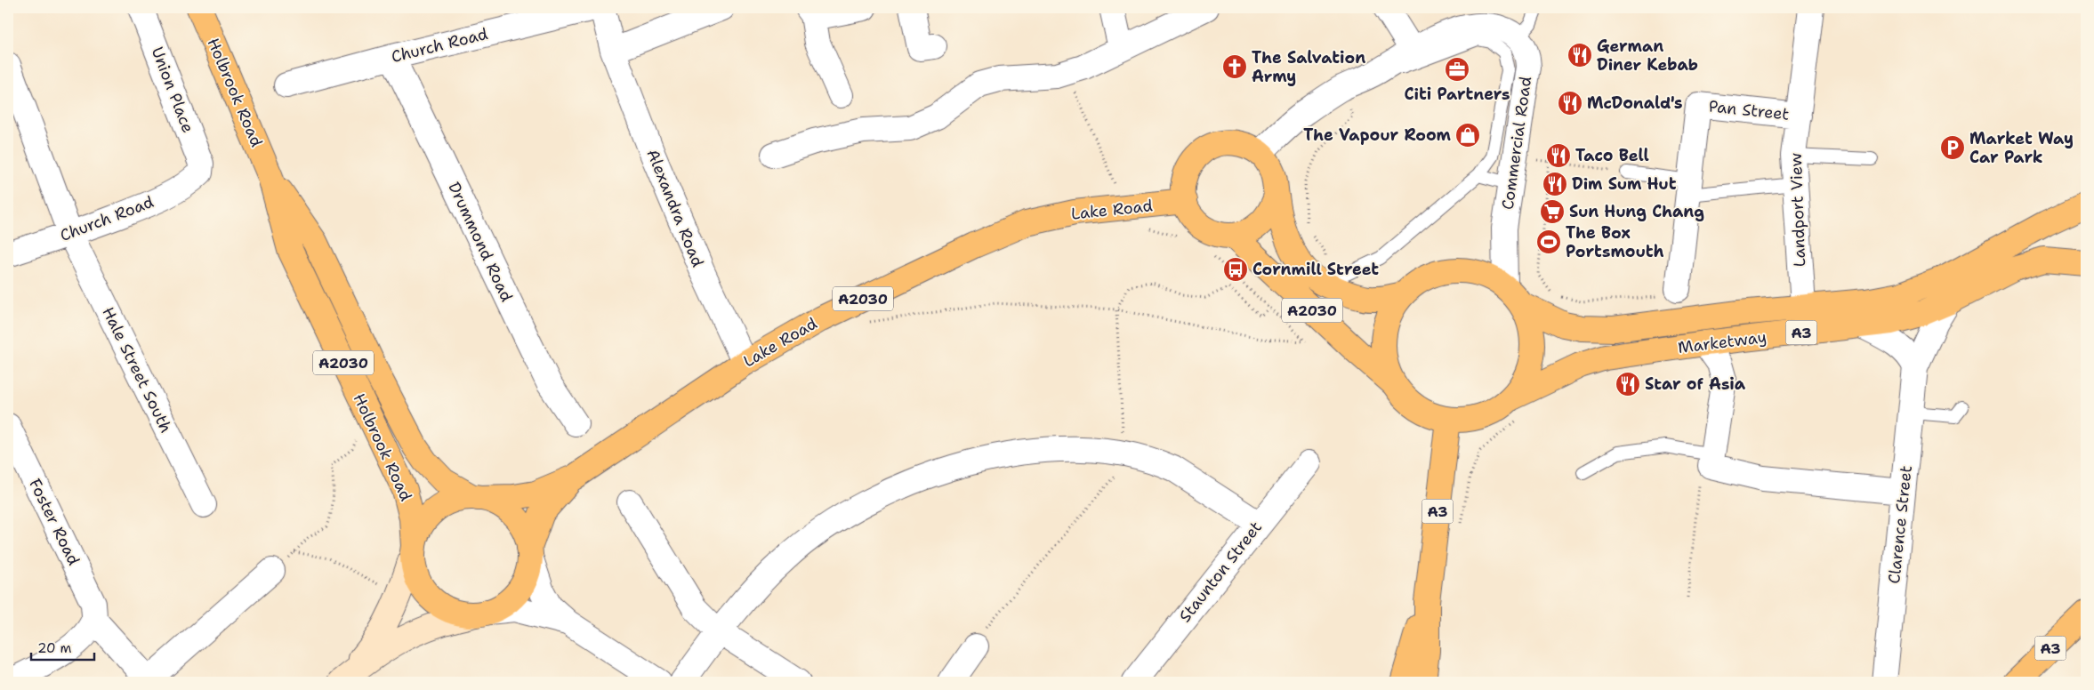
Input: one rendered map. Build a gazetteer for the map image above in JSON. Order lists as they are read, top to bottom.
{
  "streets": {
    "main road": [
      "Holbrook Road",
      "Lake Road",
      "A2030",
      "A3",
      "Marketway"
    ],
    "street": [
      "Church Road",
      "Union Place",
      "Pan Street",
      "Commercial Road",
      "Alexandra Road",
      "Landport View",
      "Drummond Road",
      "Hale Street South",
      "Foster Road",
      "Clarence Street",
      "Staunton Street"
    ]
  },
  "crossings": [
    ["Church Road", "Union Place"],
    ["Church Road", "Drummond Road"],
    ["Church Road", "Hale Street South"],
    ["Holbrook Road", "Lake Road"],
    ["Pan Street", "Landport View"],
    ["Commercial Road", "A2030"],
    ["Commercial Road", "A3"],
    ["Commercial Road", "Marketway"],
    ["Alexandra Road", "Lake Road"],
    ["Lake Road", "A2030"],
    ["Landport View", "Marketway"],
    ["A2030", "A3"],
    ["A2030", "Marketway"],
    ["A3", "Marketway"],
    ["Marketway", "Clarence Street"]
  ],
  "places": {
    "restaurant": [
      "German Diner Kebab",
      "McDonald's",
      "Taco Bell",
      "Dim Sum Hut",
      "Star of Asia"
    ],
    "church": ["The Salvation Army"],
    "office": ["Citi Partners"],
    "shop": ["The Vapour Room"],
    "parking": ["Market Way Car Park"],
    "supermarket": ["Sun Hung Chang"],
    "sports": ["The Box Portsmouth"],
    "bus stop": ["Cornmill Street"]
  },
  "scale_bar": "20 m"
}
